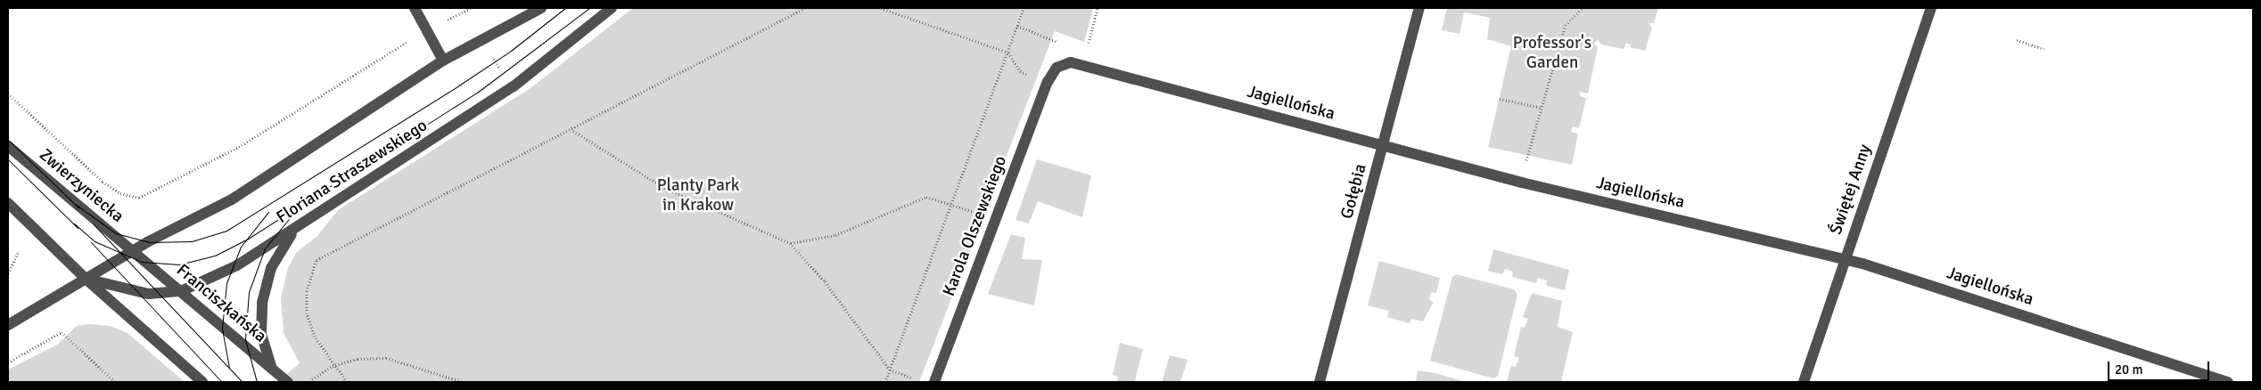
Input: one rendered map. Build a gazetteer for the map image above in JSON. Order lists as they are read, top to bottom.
{
  "streets": {
    "street": [
      "Jagiellońska",
      "Floriana Straszewskiego",
      "Zwierzyniecka",
      "Świętej Anny",
      "Gołębia",
      "Karola Olszewskiego",
      "Franciszkańska"
    ]
  },
  "crossings": [
    ["Jagiellońska", "Świętej Anny"],
    ["Jagiellońska", "Gołębia"],
    ["Jagiellońska", "Karola Olszewskiego"],
    ["Floriana Straszewskiego", "Franciszkańska"],
    ["Zwierzyniecka", "Franciszkańska"]
  ],
  "parks": ["Professor's Garden", "Planty Park in Krakow"],
  "scale_bar": "20 m"
}
